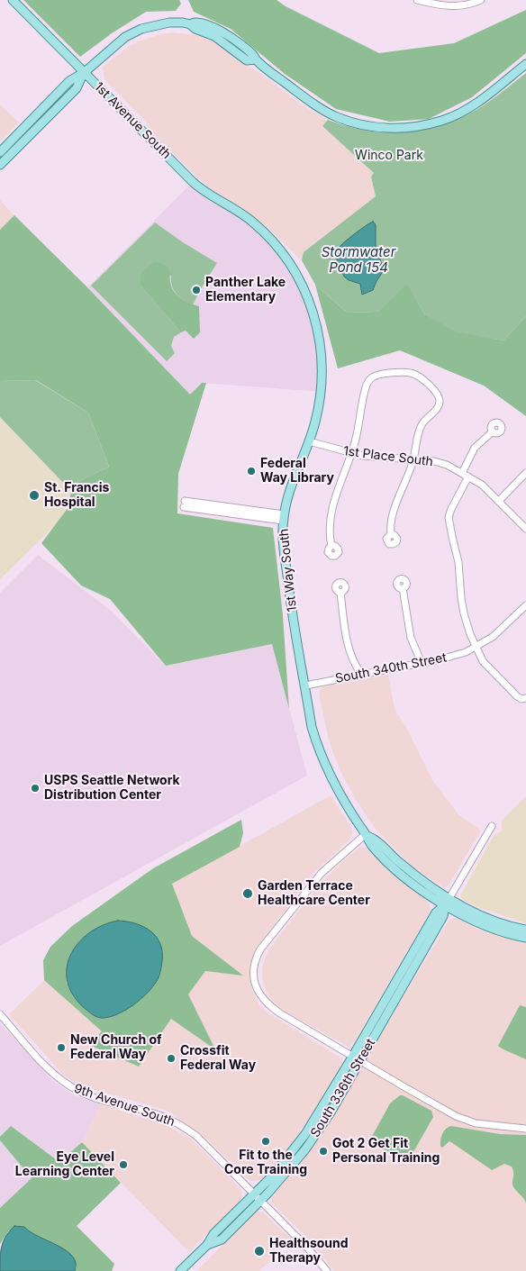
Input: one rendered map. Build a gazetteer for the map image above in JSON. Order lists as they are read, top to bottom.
{
  "streets": {
    "main road": ["1st Avenue South", "1st Way South", "South 336th Street"],
    "street": ["1st Place South", "South 340th Street", "9th Avenue South"]
  },
  "crossings": [
    ["1st Avenue South", "1st Way South"],
    ["1st Place South", "1st Way South"],
    ["1st Way South", "South 340th Street"],
    ["1st Way South", "South 336th Street"],
    ["South 336th Street", "9th Avenue South"]
  ],
  "water": ["Stormwater Pond 154"],
  "parks": ["Winco Park"],
  "places": [
    "Panther Lake Elementary",
    "Federal Way Library",
    "St. Francis Hospital",
    "USPS Seattle Network Distribution Center",
    "Garden Terrace Healthcare Center",
    "New Church of Federal Way",
    "Crossfit Federal Way",
    "Fit to the Core Training",
    "Got 2 Get Fit Personal Training",
    "Eye Level Learning Center",
    "Healthsound Therapy"
  ]
}
